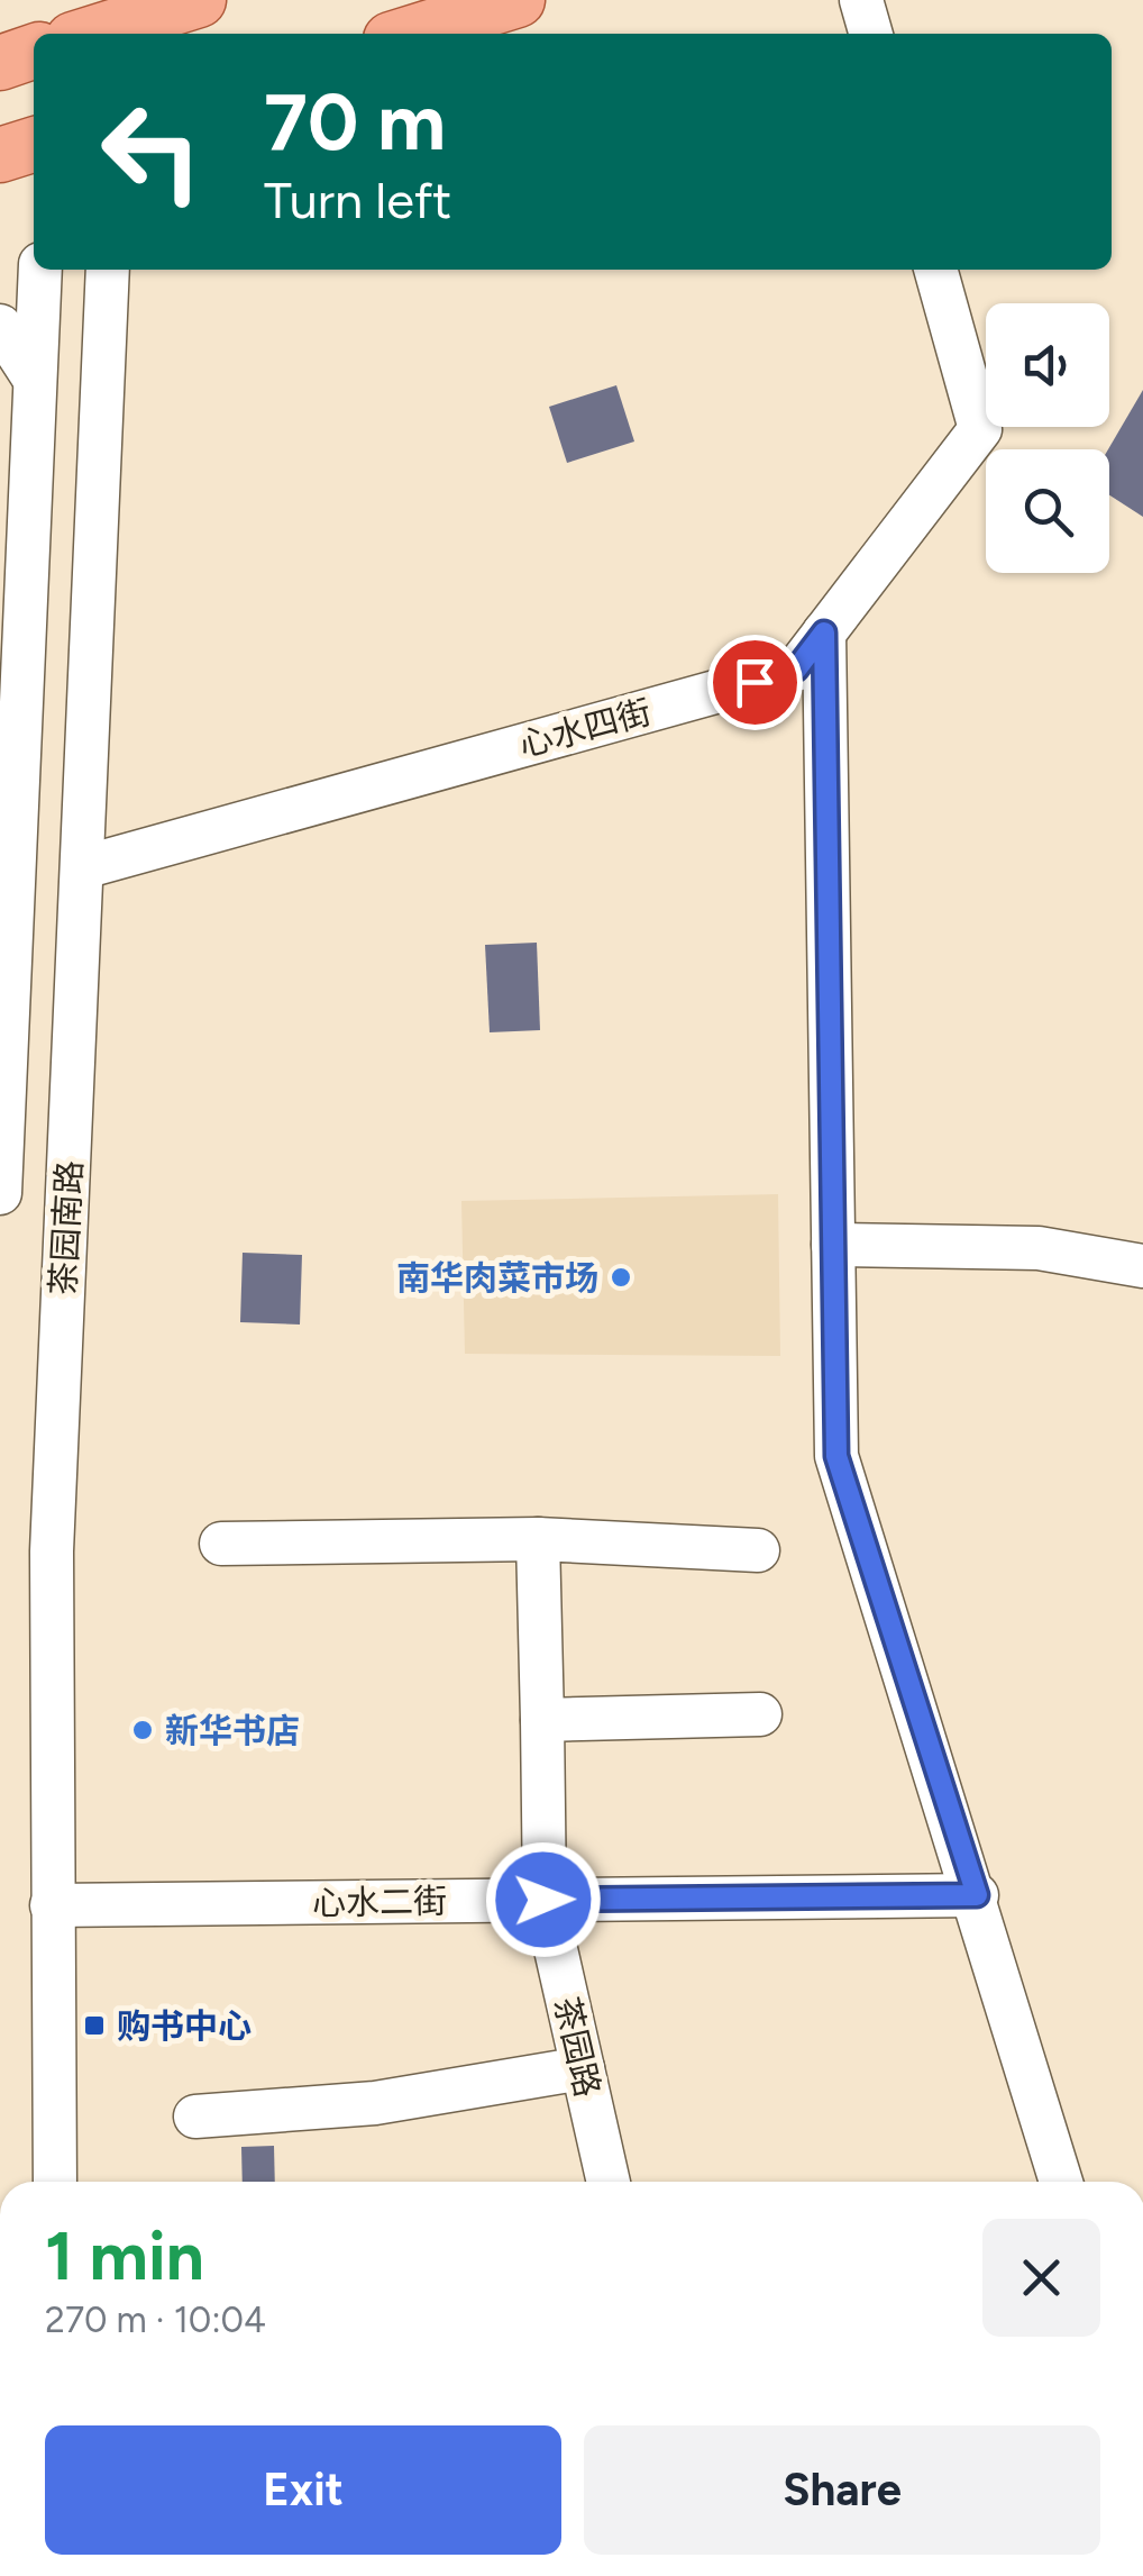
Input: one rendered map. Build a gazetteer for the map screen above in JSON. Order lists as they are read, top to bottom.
{
  "streets": {
    "street": [
      "心水四街",
      "茶园南路",
      "心水二街",
      "茶园路"
    ]
  },
  "crossings": [
    ["心水四街", "茶园南路"],
    ["茶园南路", "心水二街"],
    ["心水二街", "茶园路"]
  ],
  "places": {
    "other": ["南华肉菜市场", "新华书店"],
    "transit": ["购书中心"]
  },
  "page": {
    "turn": ["70 m", "Turn left"],
    "heading": ["1 min", "270 m · 10:04"],
    "buttons": ["Exit", "Share"]
  }
}
